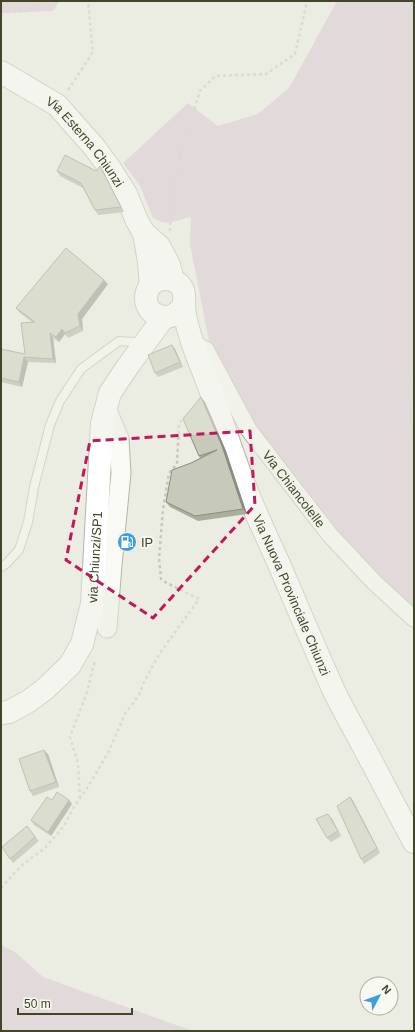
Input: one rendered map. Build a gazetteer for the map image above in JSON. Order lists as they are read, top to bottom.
{
  "streets": {
    "main road": ["Via Esterna Chiunzi", "via Chiunzi/SP1", "Via Nuova Provinciale Chiunzi"],
    "street": ["Via Chiancolelle"]
  },
  "crossings": [
    ["Via Chiancolelle", "Via Nuova Provinciale Chiunzi"],
    ["via Chiunzi/SP1", "Via Nuova Provinciale Chiunzi"]
  ],
  "places": {
    "fuel station": ["IP"]
  },
  "scale_bar": "50 m",
  "north": "top right"
}
